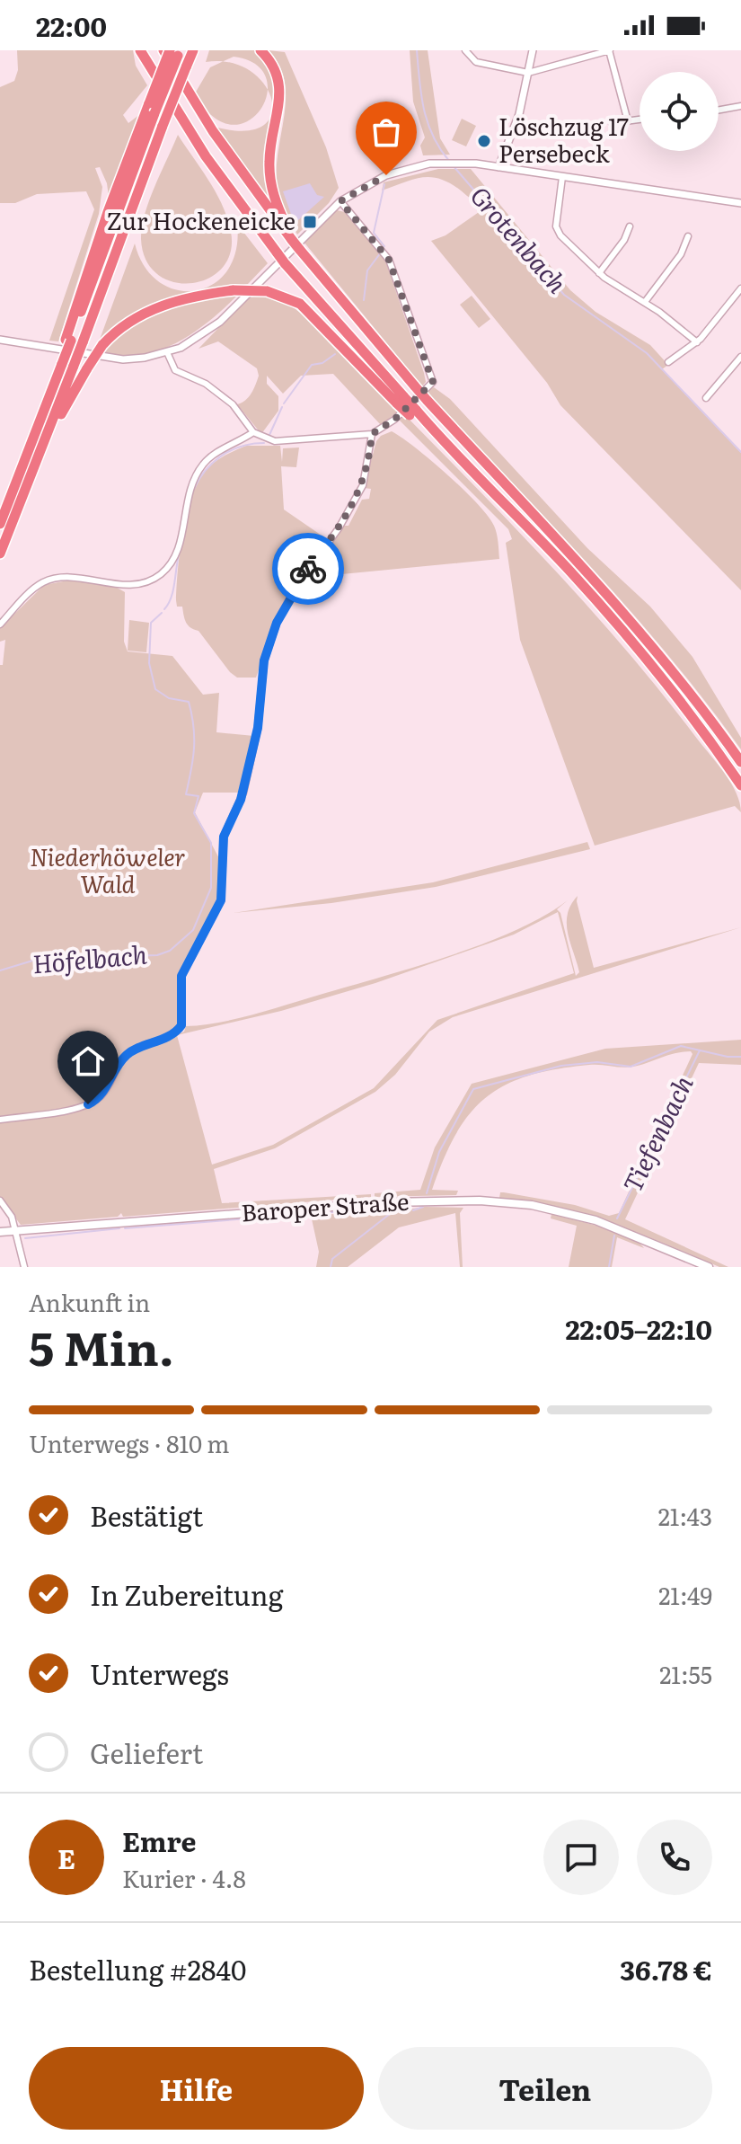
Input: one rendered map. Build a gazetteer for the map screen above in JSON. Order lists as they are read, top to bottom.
{
  "streets": {
    "main road": ["Baroper Straße"]
  },
  "water": ["Grotenbach", "Höfelbach", "Tiefenbach"],
  "parks": ["Niederhöweler Wald"],
  "places": {
    "other": ["Löschzug 17 Persebeck"],
    "transit": ["Zur Hockeneicke"]
  },
  "page": {
    "status": "22:00",
    "heading": ["5 Min.", "Ankunft in", "22:05–22:10"],
    "panel": [
      "Emre",
      "Kurier · 4.8",
      "Bestellung #2840",
      "36.78 €"
    ],
    "bar": "Unterwegs · 810 m",
    "list": [
      ["Bestätigt", "21:43"],
      ["In Zubereitung", "21:49"],
      ["Unterwegs", "21:55"],
      "Geliefert"
    ],
    "round": "E",
    "buttons": ["Hilfe", "Teilen"]
  }
}
